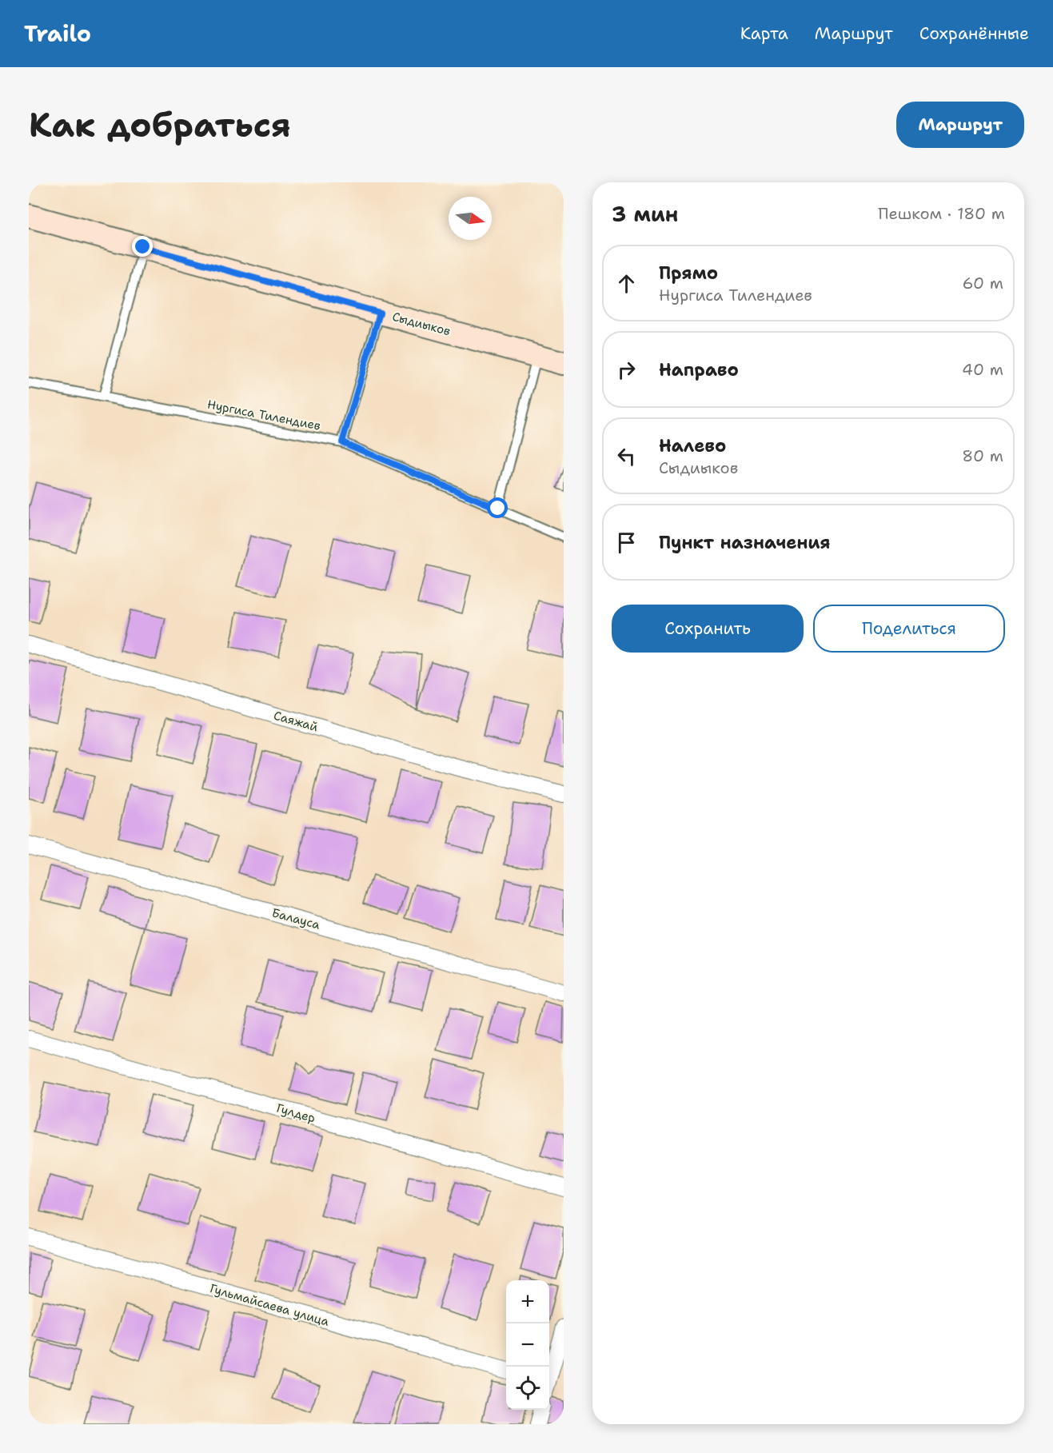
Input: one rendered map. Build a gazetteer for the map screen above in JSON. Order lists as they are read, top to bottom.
{
  "streets": {
    "street": [
      "Сыдиыков",
      "Саяжай",
      "Балауса",
      "Гулдер",
      "Гульмайсаева улица"
    ],
    "lane": ["Нургиса Тилендиев"]
  },
  "north": "right",
  "page": {
    "header": "Trailo",
    "nav": ["Карта", "Маршрут", "Сохранённые"],
    "buttons": [
      "Маршрут",
      ["Сохранить", "Поделиться"]
    ],
    "title": "Как добраться",
    "heading": ["3 мин", "Пешком · 180 m"],
    "list": [
      ["Прямо", "Нургиса Тилендиев", "60 m"],
      ["Направо", "40 m"],
      ["Налево", "Сыдиыков", "80 m"],
      "Пункт назначения"
    ],
    "map_buttons": ["+", "−"]
  }
}
